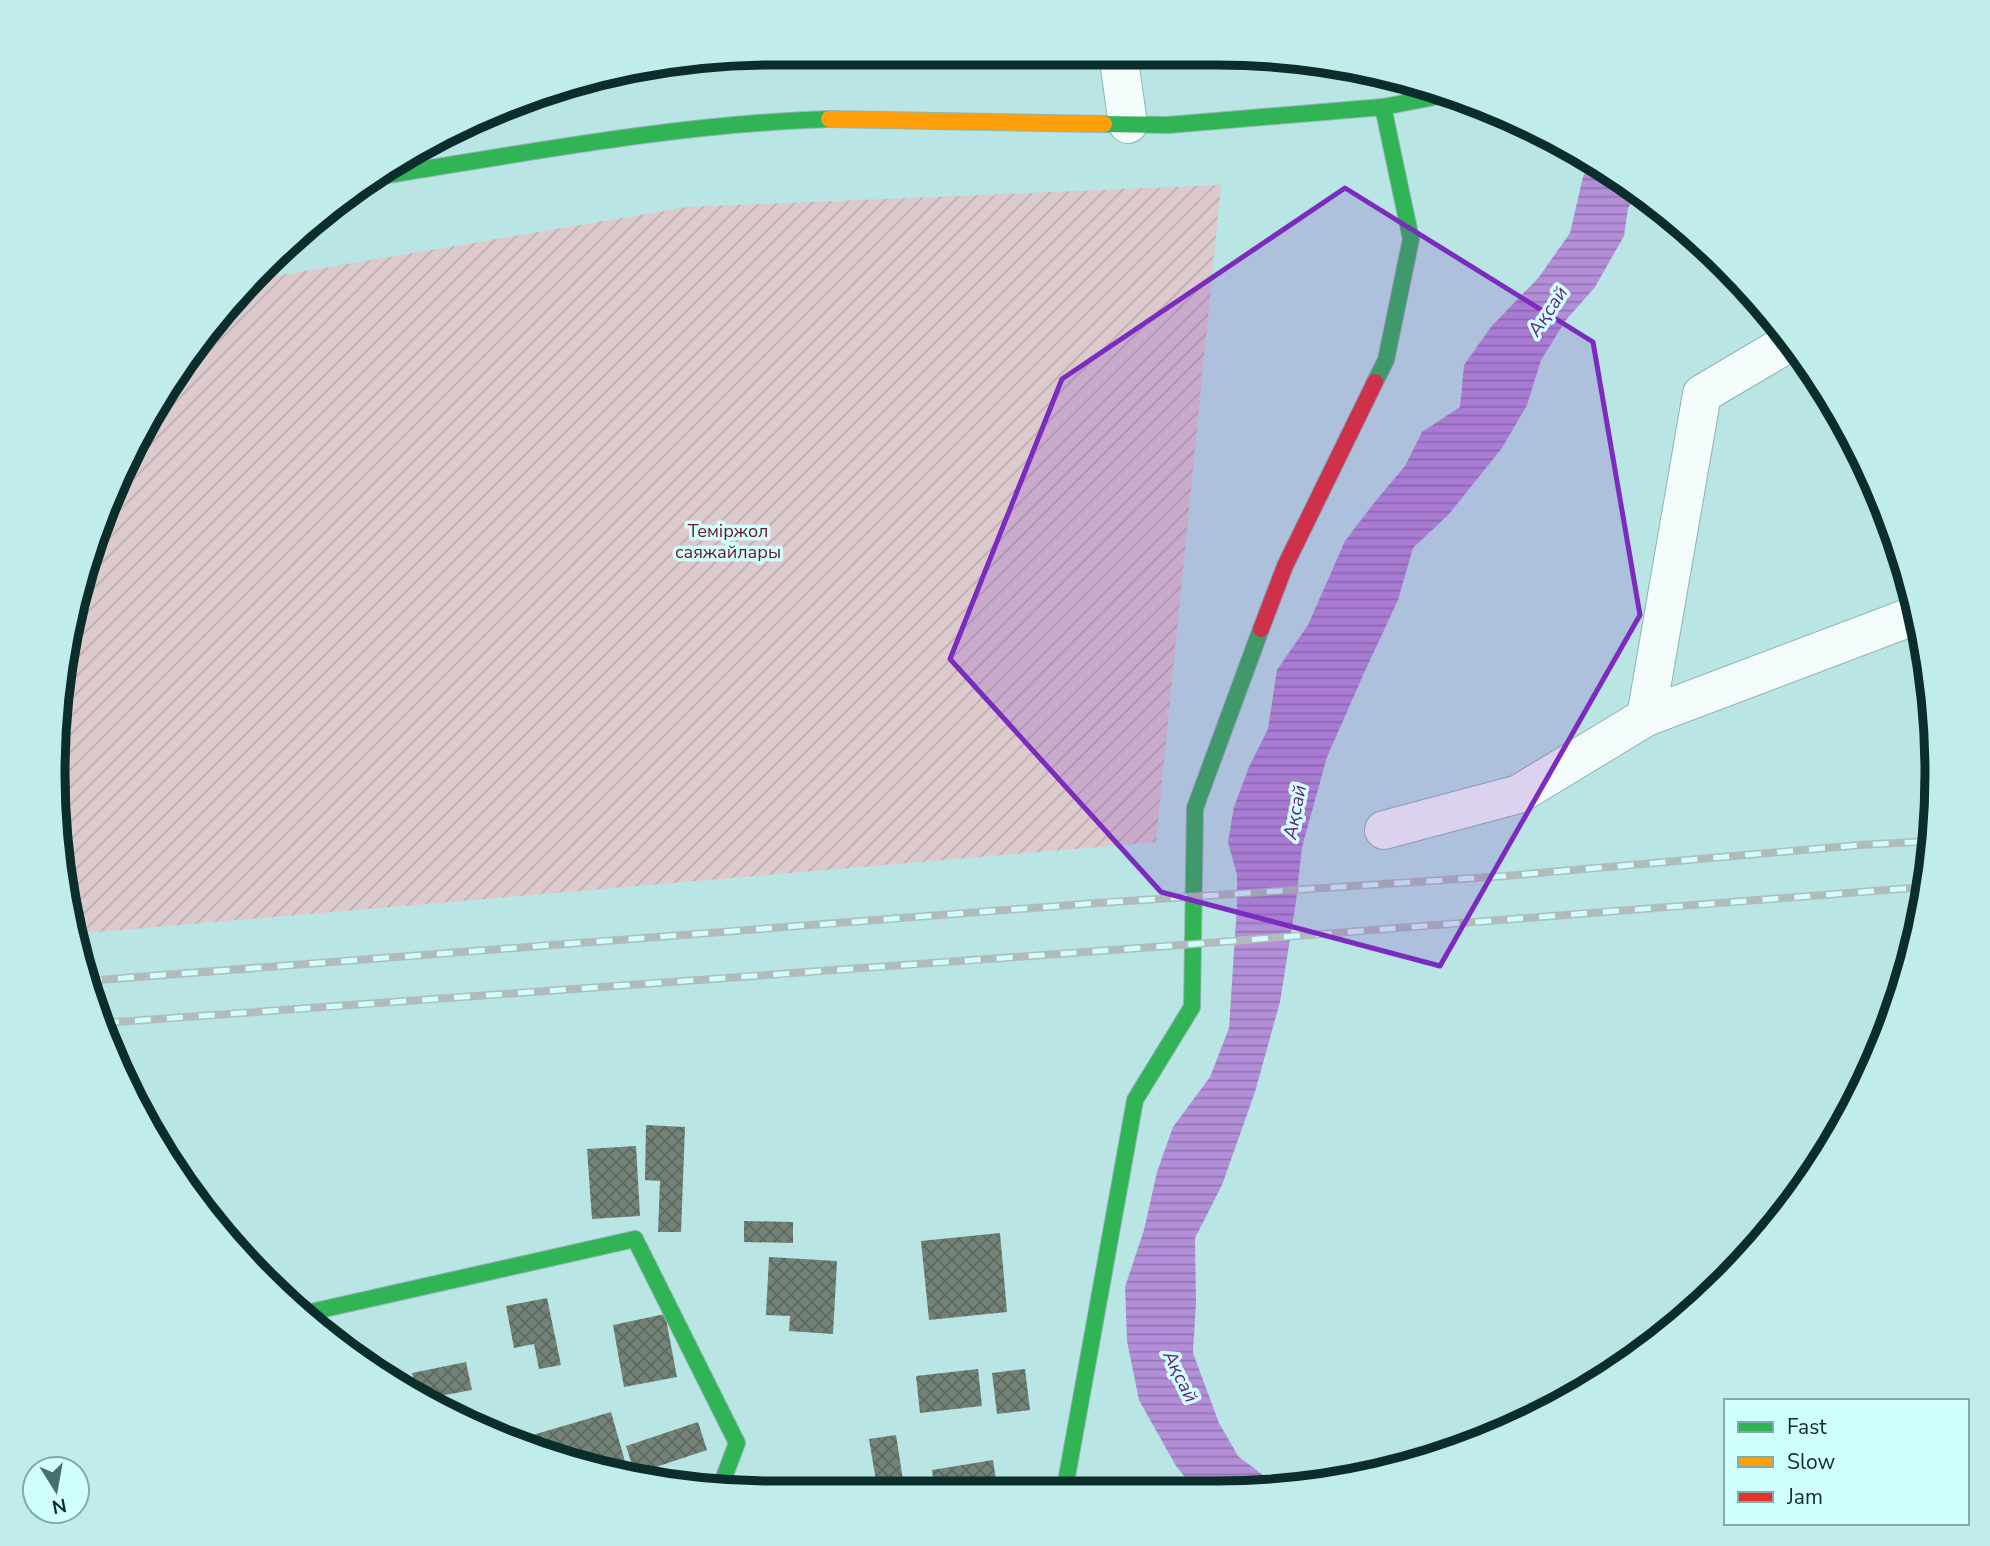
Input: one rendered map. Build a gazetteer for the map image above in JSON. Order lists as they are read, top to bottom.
{
  "water": ["Ақсай"],
  "parks": ["Теміржол саяжайлары"],
  "legend": ["Fast", "Slow", "Jam"],
  "north": "bottom"
}
